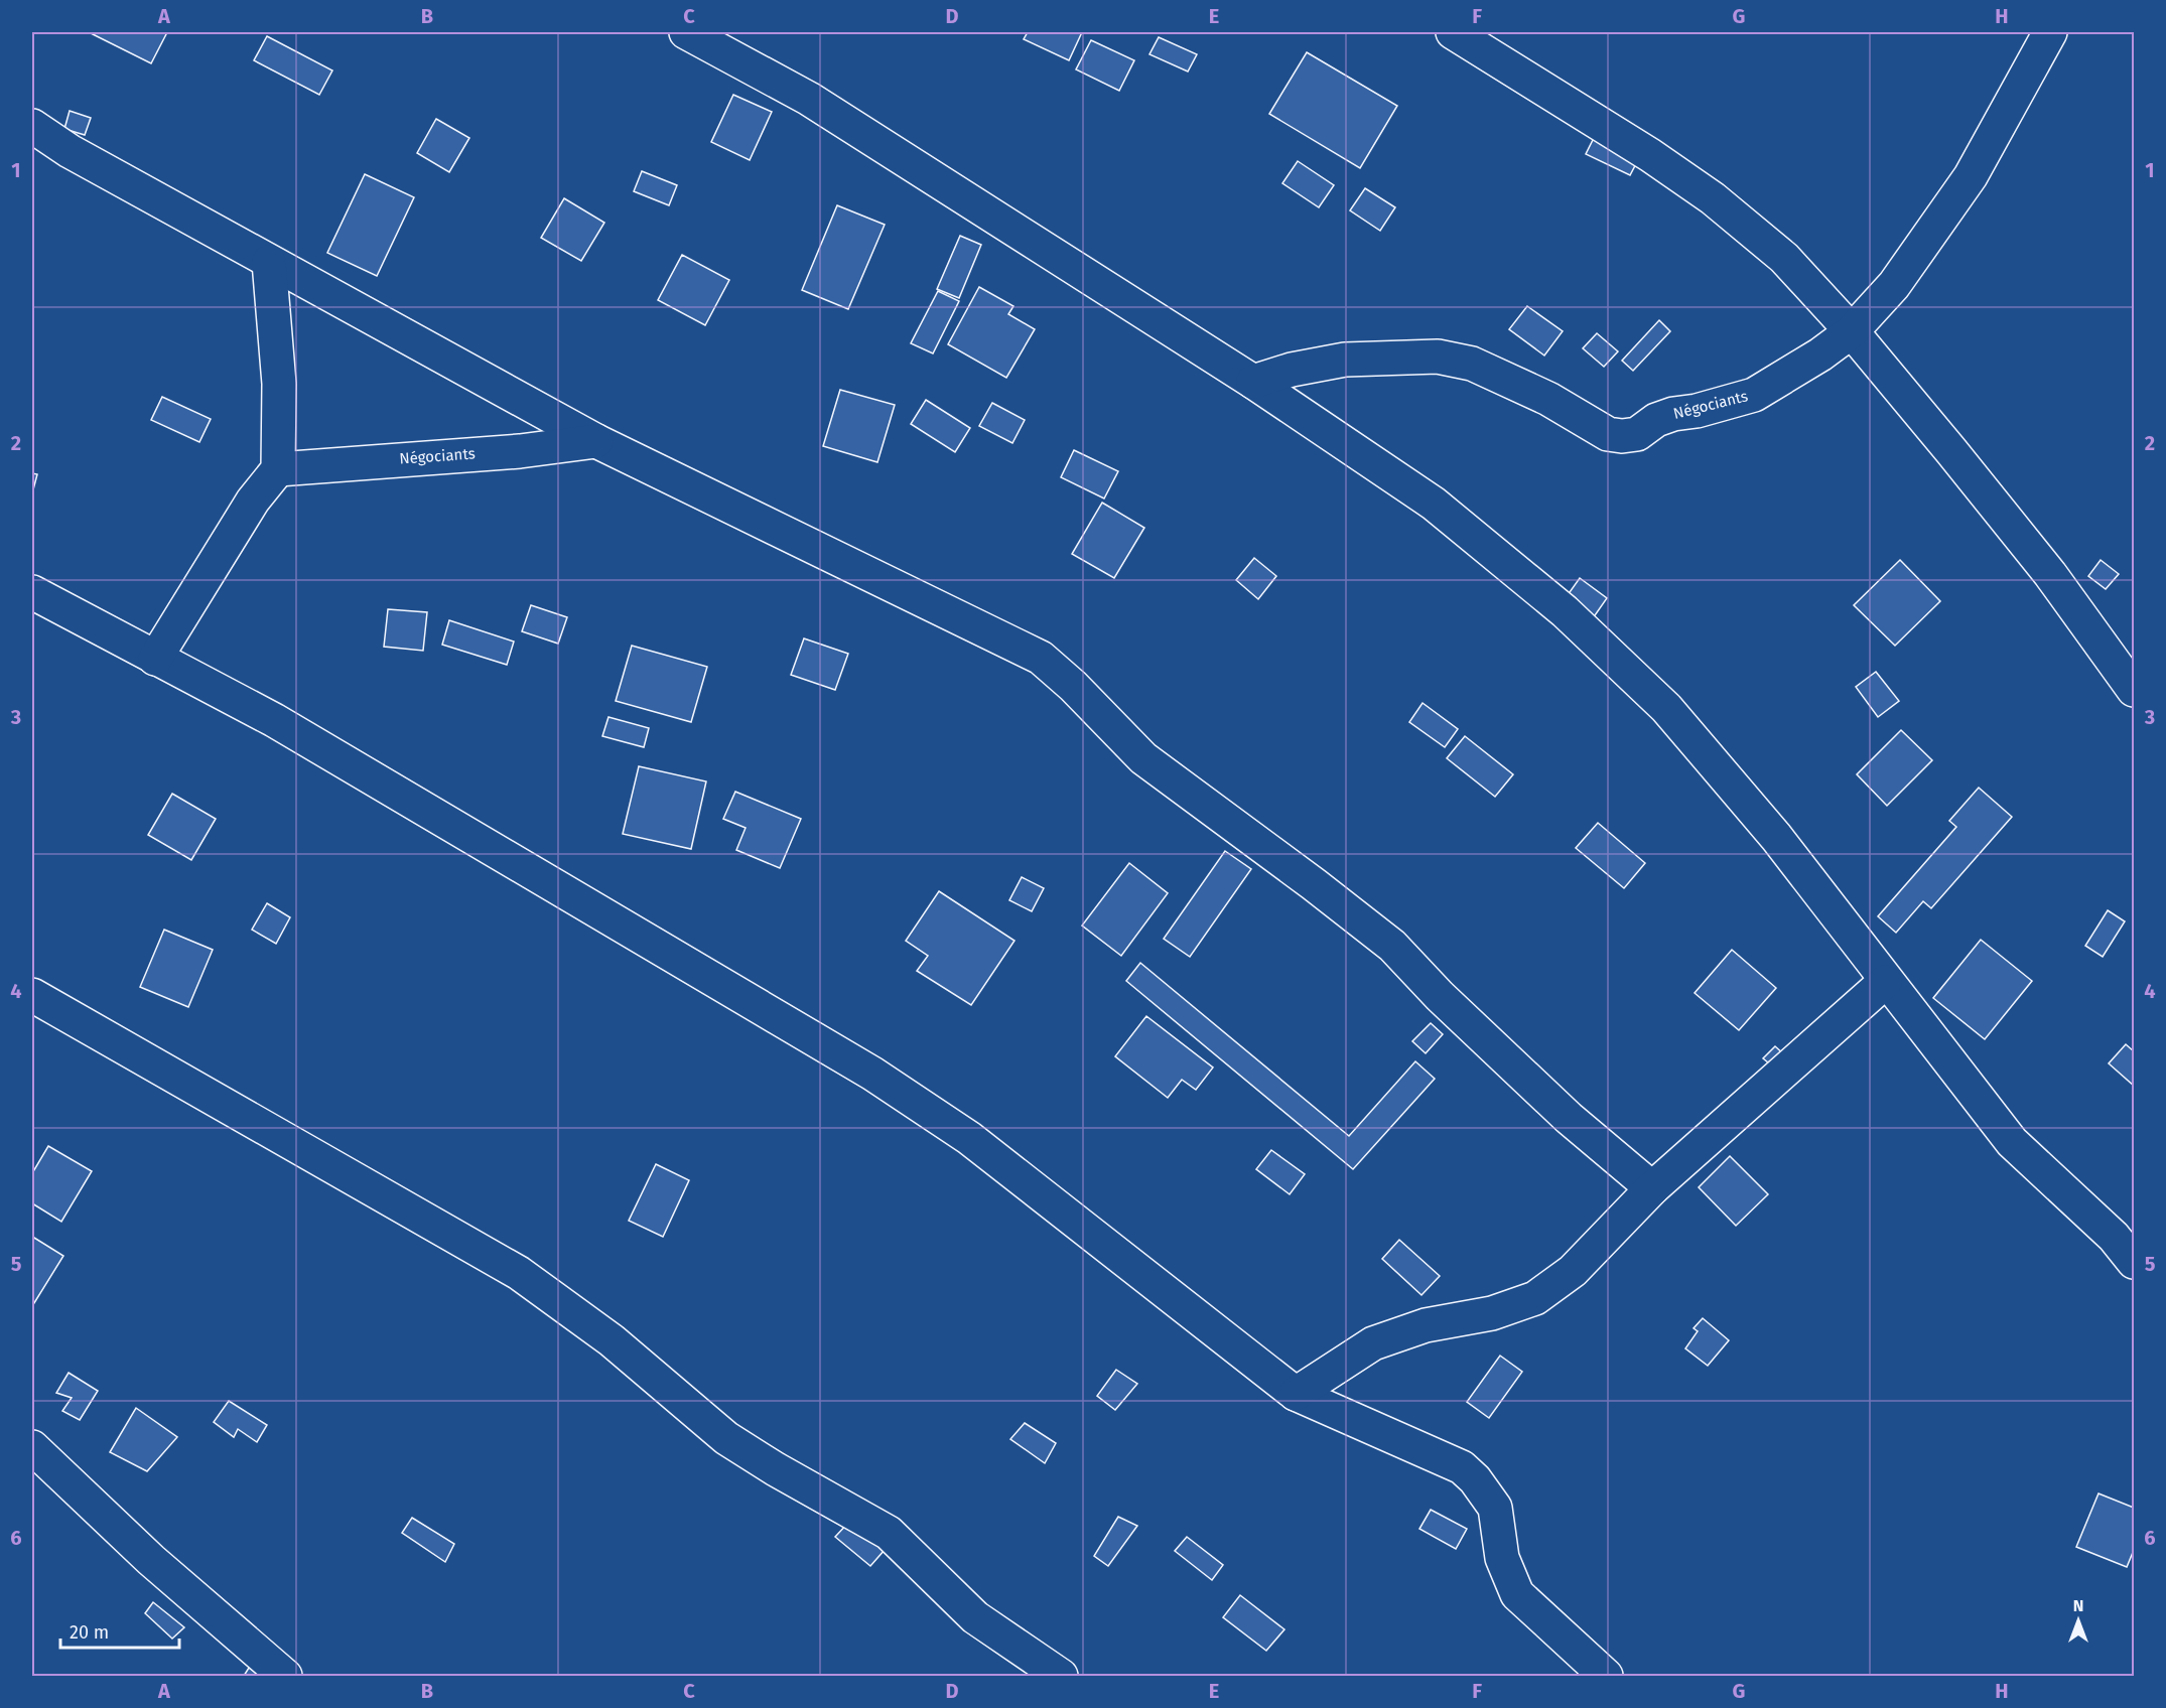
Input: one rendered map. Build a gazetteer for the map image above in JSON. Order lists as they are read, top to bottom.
{
  "streets": {
    "street": ["Négociants"]
  },
  "scale_bar": "20 m",
  "north": "top",
  "grid": {
    "columns": [
      "A",
      "B",
      "C",
      "D",
      "E",
      "F",
      "G",
      "H"
    ],
    "rows": [
      "1",
      "2",
      "3",
      "4",
      "5",
      "6"
    ]
  }
}
